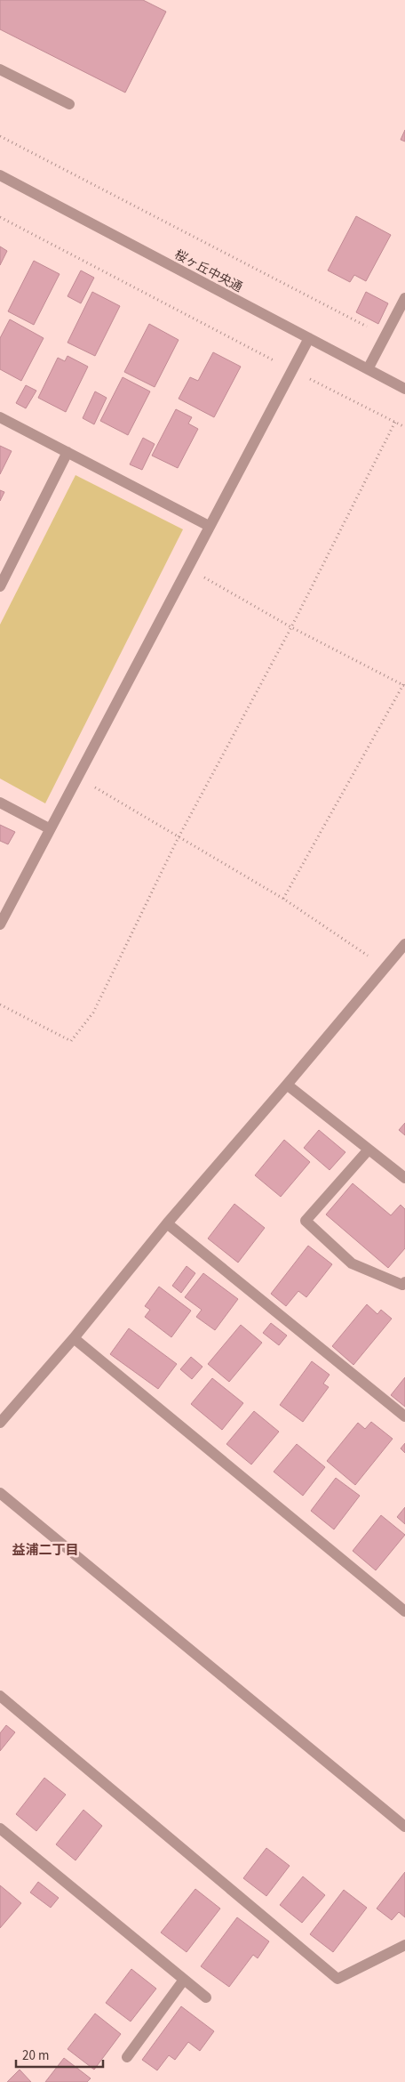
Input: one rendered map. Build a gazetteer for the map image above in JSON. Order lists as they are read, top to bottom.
{
  "streets": {
    "street": ["桜ヶ丘中央通"]
  },
  "districts": ["益浦二丁目"],
  "scale_bar": "20 m"
}
